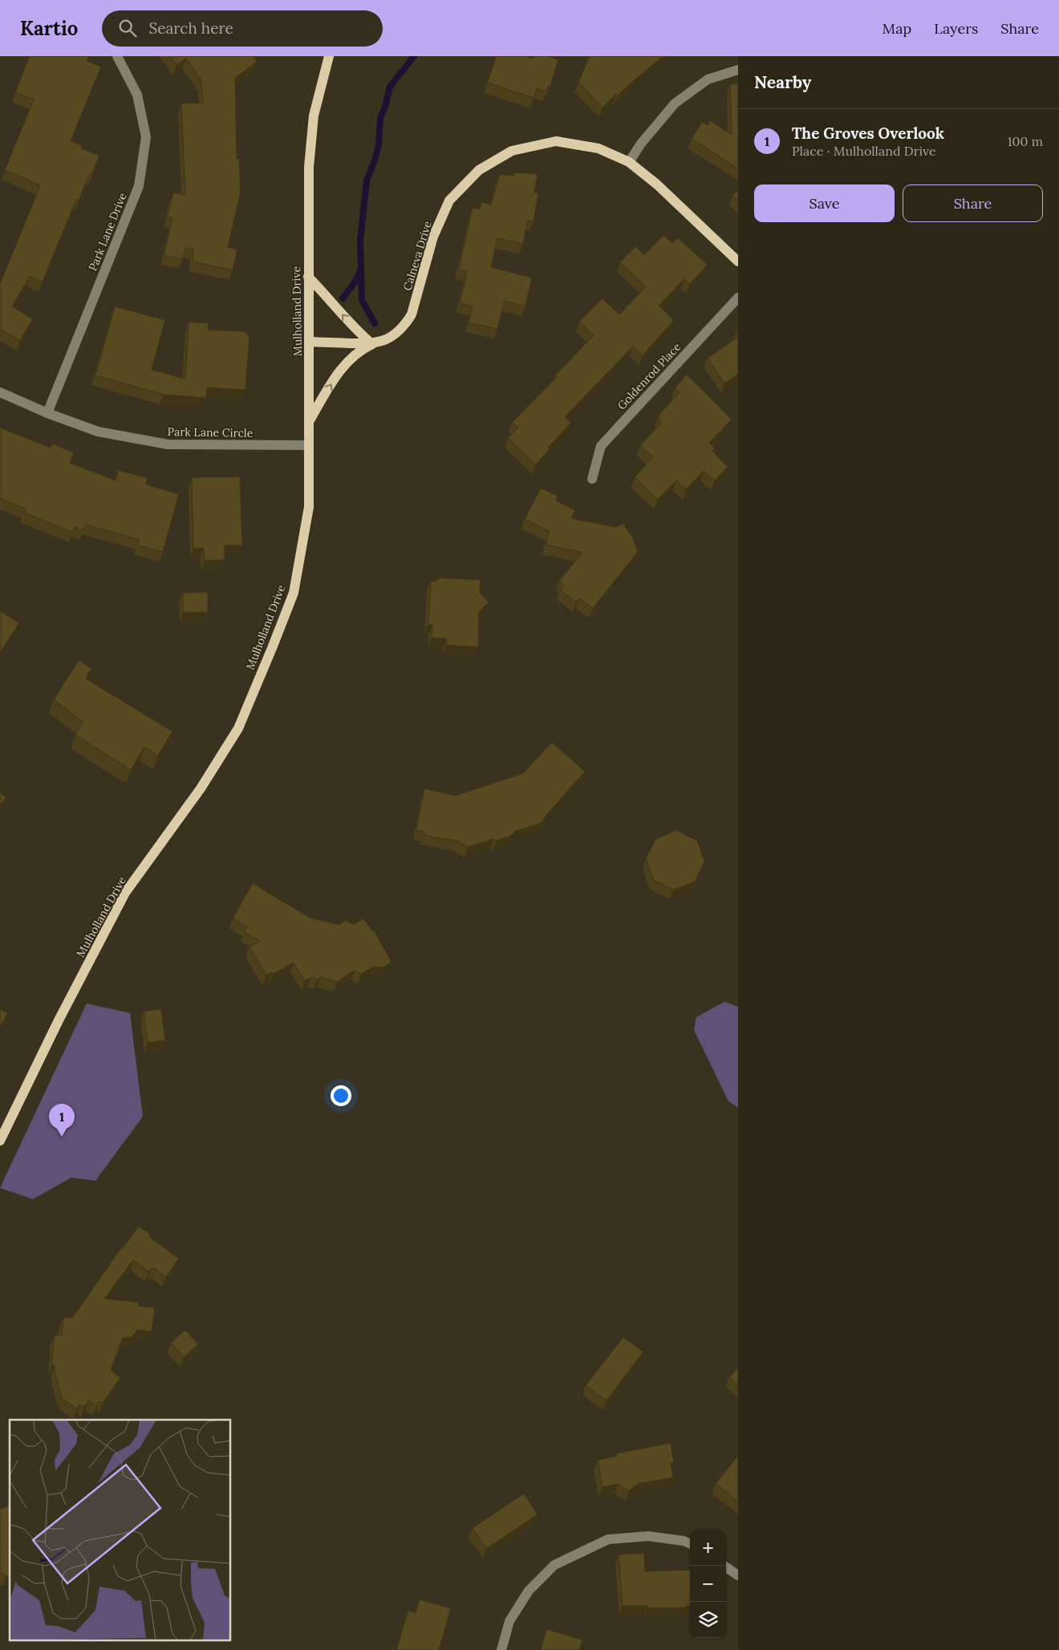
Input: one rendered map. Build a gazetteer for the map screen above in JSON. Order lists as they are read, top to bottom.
{
  "streets": {
    "main road": ["Calneva Drive", "Mulholland Drive"],
    "street": ["Park Lane Drive", "Goldenrod Place", "Park Lane Circle"]
  },
  "crossings": [
    ["Park Lane Drive", "Park Lane Circle"],
    ["Calneva Drive", "Mulholland Drive"],
    ["Mulholland Drive", "Park Lane Circle"]
  ],
  "page": {
    "header": "Kartio",
    "search": "Search here",
    "nav": ["Map", "Layers", "Share"],
    "heading": "Nearby",
    "list": [
      {
        "mark": "1",
        "name": "The Groves Overlook",
        "note": "Place · Mulholland Drive",
        "value": "100 m"
      }
    ],
    "buttons": ["Save", "Share"],
    "pins": "1",
    "map_buttons": ["+", "−"]
  }
}
